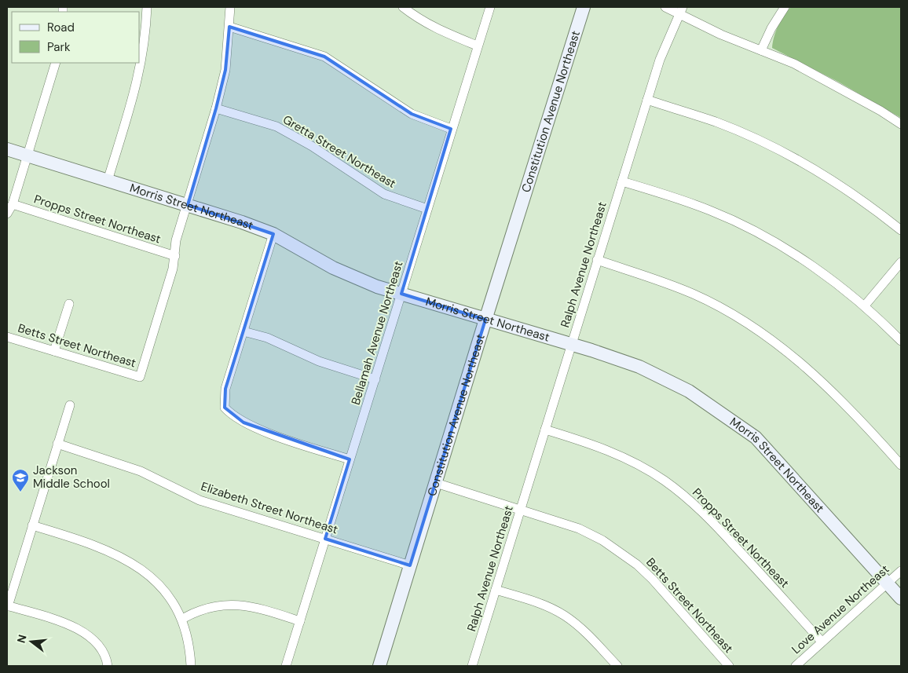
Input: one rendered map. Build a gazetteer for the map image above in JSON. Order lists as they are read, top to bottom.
{
  "streets": {
    "street": [
      "Constitution Avenue Northeast",
      "Gretta Street Northeast",
      "Morris Street Northeast",
      "Propps Street Northeast",
      "Ralph Avenue Northeast",
      "Bellamah Avenue Northeast",
      "Betts Street Northeast",
      "Elizabeth Street Northeast",
      "Love Avenue Northeast"
    ]
  },
  "crossings": [
    ["Constitution Avenue Northeast", "Morris Street Northeast"],
    ["Constitution Avenue Northeast", "Betts Street Northeast"],
    ["Constitution Avenue Northeast", "Elizabeth Street Northeast"],
    ["Gretta Street Northeast", "Bellamah Avenue Northeast"],
    ["Morris Street Northeast", "Ralph Avenue Northeast"],
    ["Morris Street Northeast", "Bellamah Avenue Northeast"],
    ["Morris Street Northeast", "Love Avenue Northeast"],
    ["Propps Street Northeast", "Ralph Avenue Northeast"],
    ["Propps Street Northeast", "Betts Street Northeast"],
    ["Propps Street Northeast", "Love Avenue Northeast"],
    ["Ralph Avenue Northeast", "Betts Street Northeast"],
    ["Bellamah Avenue Northeast", "Elizabeth Street Northeast"]
  ],
  "places": {
    "school or university": ["Jackson Middle School"]
  },
  "legend": ["Road", "Park"],
  "north": "left"
}
